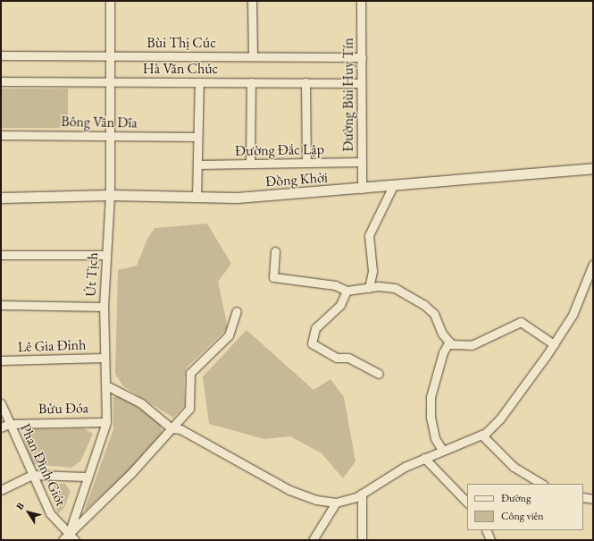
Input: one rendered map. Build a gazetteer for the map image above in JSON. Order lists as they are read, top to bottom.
{
  "streets": {
    "street": [
      "Bùi Thị Cúc",
      "Hà Văn Chúc",
      "Đường Bùi Huy Tín",
      "Bông Văn Dĩa",
      "Đường Đắc Lập",
      "Đồng Khởi",
      "Út Tịch",
      "Lê Gia Đỉnh",
      "Bửu Đóa",
      "Phan Đình Giót"
    ]
  },
  "crossings": [
    ["Bùi Thị Cúc", "Đường Bùi Huy Tín"],
    ["Bùi Thị Cúc", "Út Tịch"],
    ["Hà Văn Chúc", "Đường Bùi Huy Tín"],
    ["Hà Văn Chúc", "Út Tịch"],
    ["Đường Bùi Huy Tín", "Đường Đắc Lập"],
    ["Đường Bùi Huy Tín", "Đồng Khởi"],
    ["Bông Văn Dĩa", "Út Tịch"],
    ["Đồng Khởi", "Út Tịch"],
    ["Út Tịch", "Lê Gia Đỉnh"],
    ["Út Tịch", "Bửu Đóa"],
    ["Út Tịch", "Phan Đình Giót"],
    ["Bửu Đóa", "Phan Đình Giót"]
  ],
  "legend": ["Đường", "Công viên"],
  "north": "top left"
}
